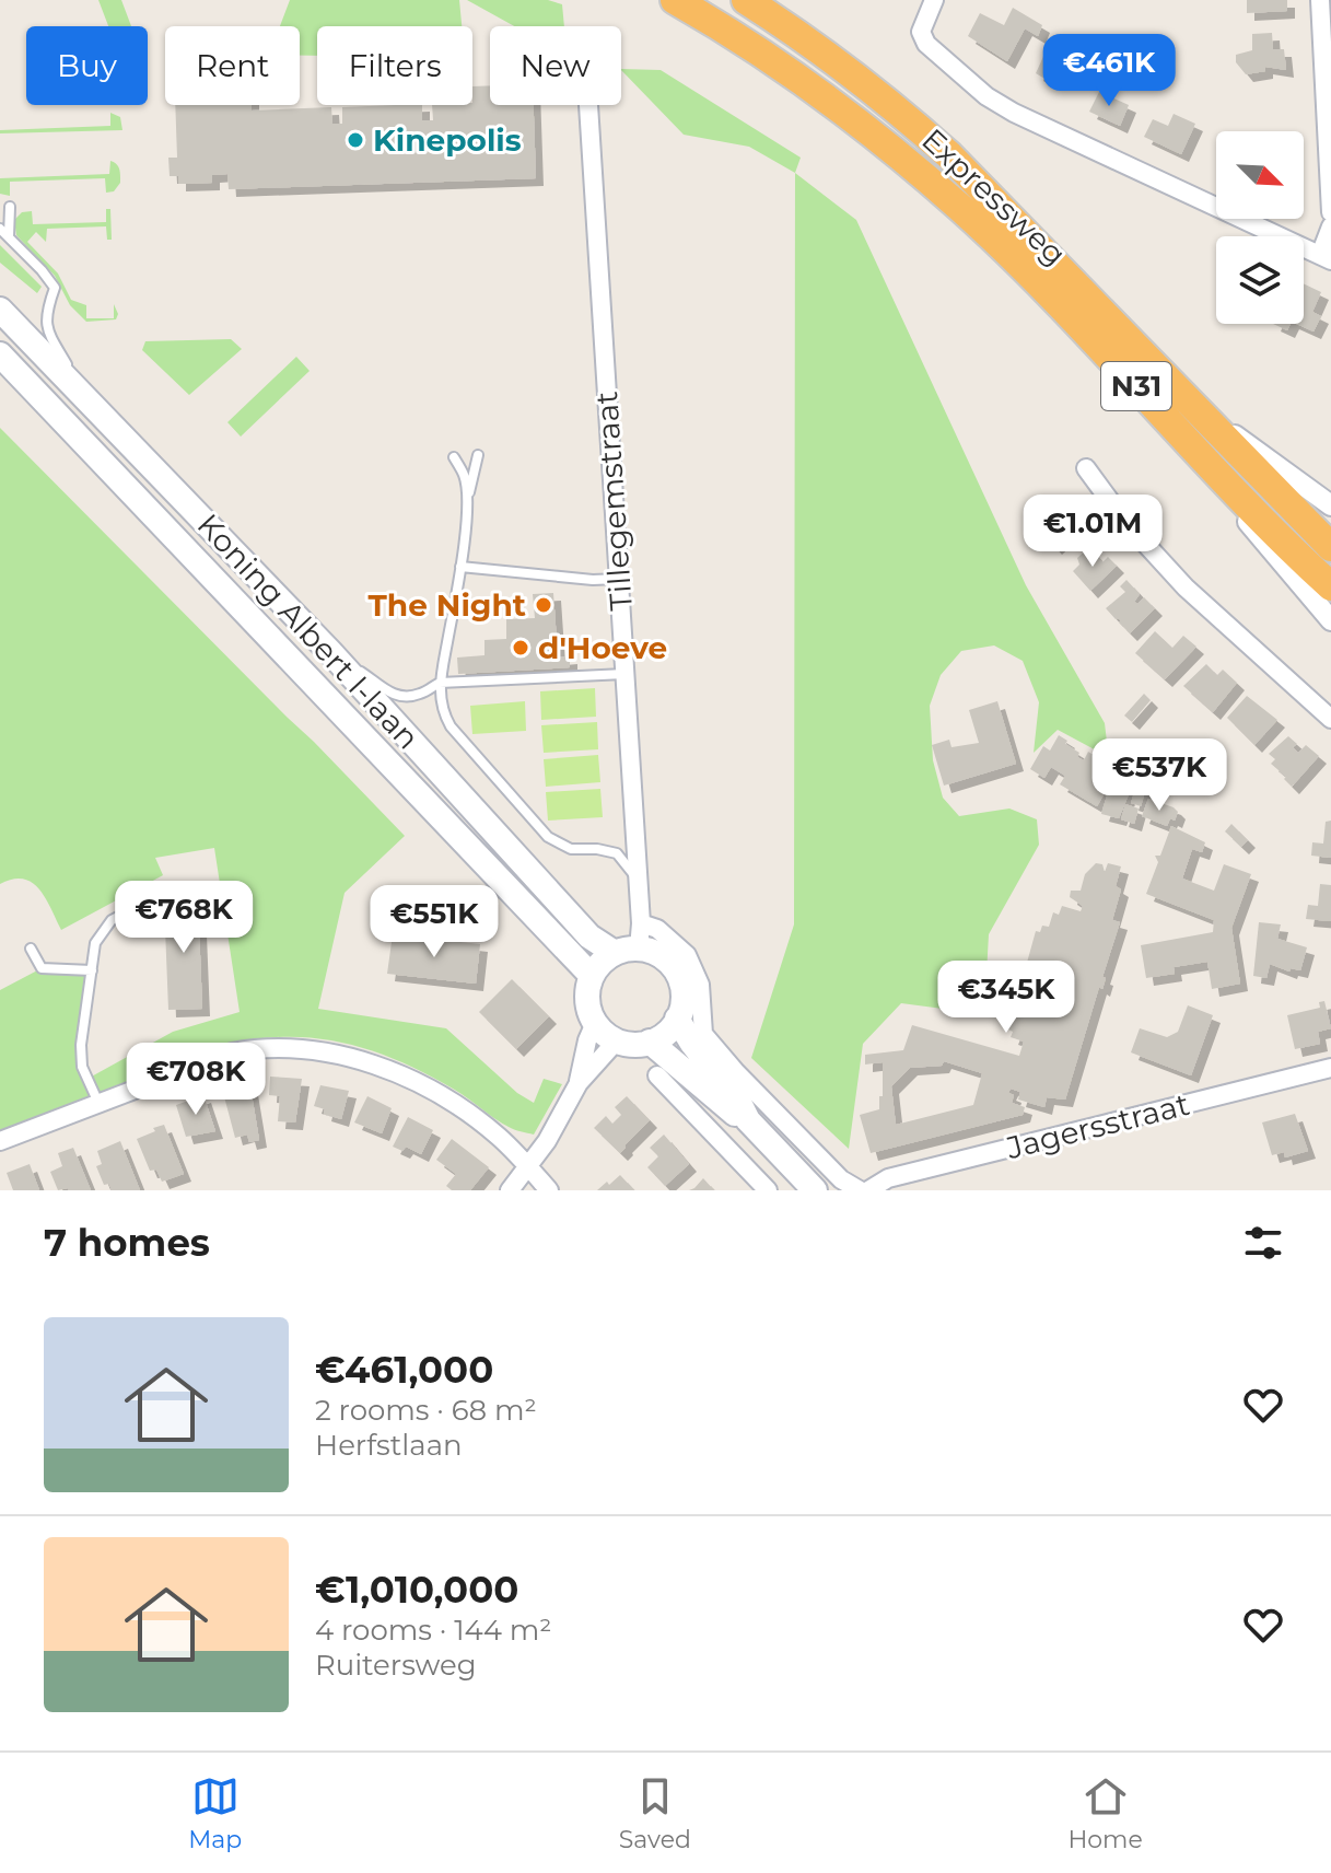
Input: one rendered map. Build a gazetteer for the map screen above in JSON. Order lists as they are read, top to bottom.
{
  "streets": {
    "highway": ["Expressweg", "N31"],
    "main road": ["Koning Albert I-laan"],
    "street": ["Tillegemstraat", "Jagersstraat"]
  },
  "crossings": [
    ["Tillegemstraat", "Koning Albert I-laan"]
  ],
  "places": ["Kinepolis", "The Night", "d'Hoeve"],
  "north": "bottom right",
  "page": {
    "chip": [
      "Buy",
      "Rent",
      "Filters",
      "New"
    ],
    "price": [
      "€461K",
      "€1.01M",
      "€537K",
      "€768K",
      "€551K",
      "€345K",
      "€708K"
    ],
    "heading": "7 homes",
    "list": [
      {
        "name": "€461,000",
        "note": "2 rooms · 68 m² · Herfstlaan"
      },
      {
        "name": "€1,010,000",
        "note": "4 rooms · 144 m² · Ruitersweg"
      }
    ],
    "tabs": ["Map", "Saved", "Home"]
  }
}
